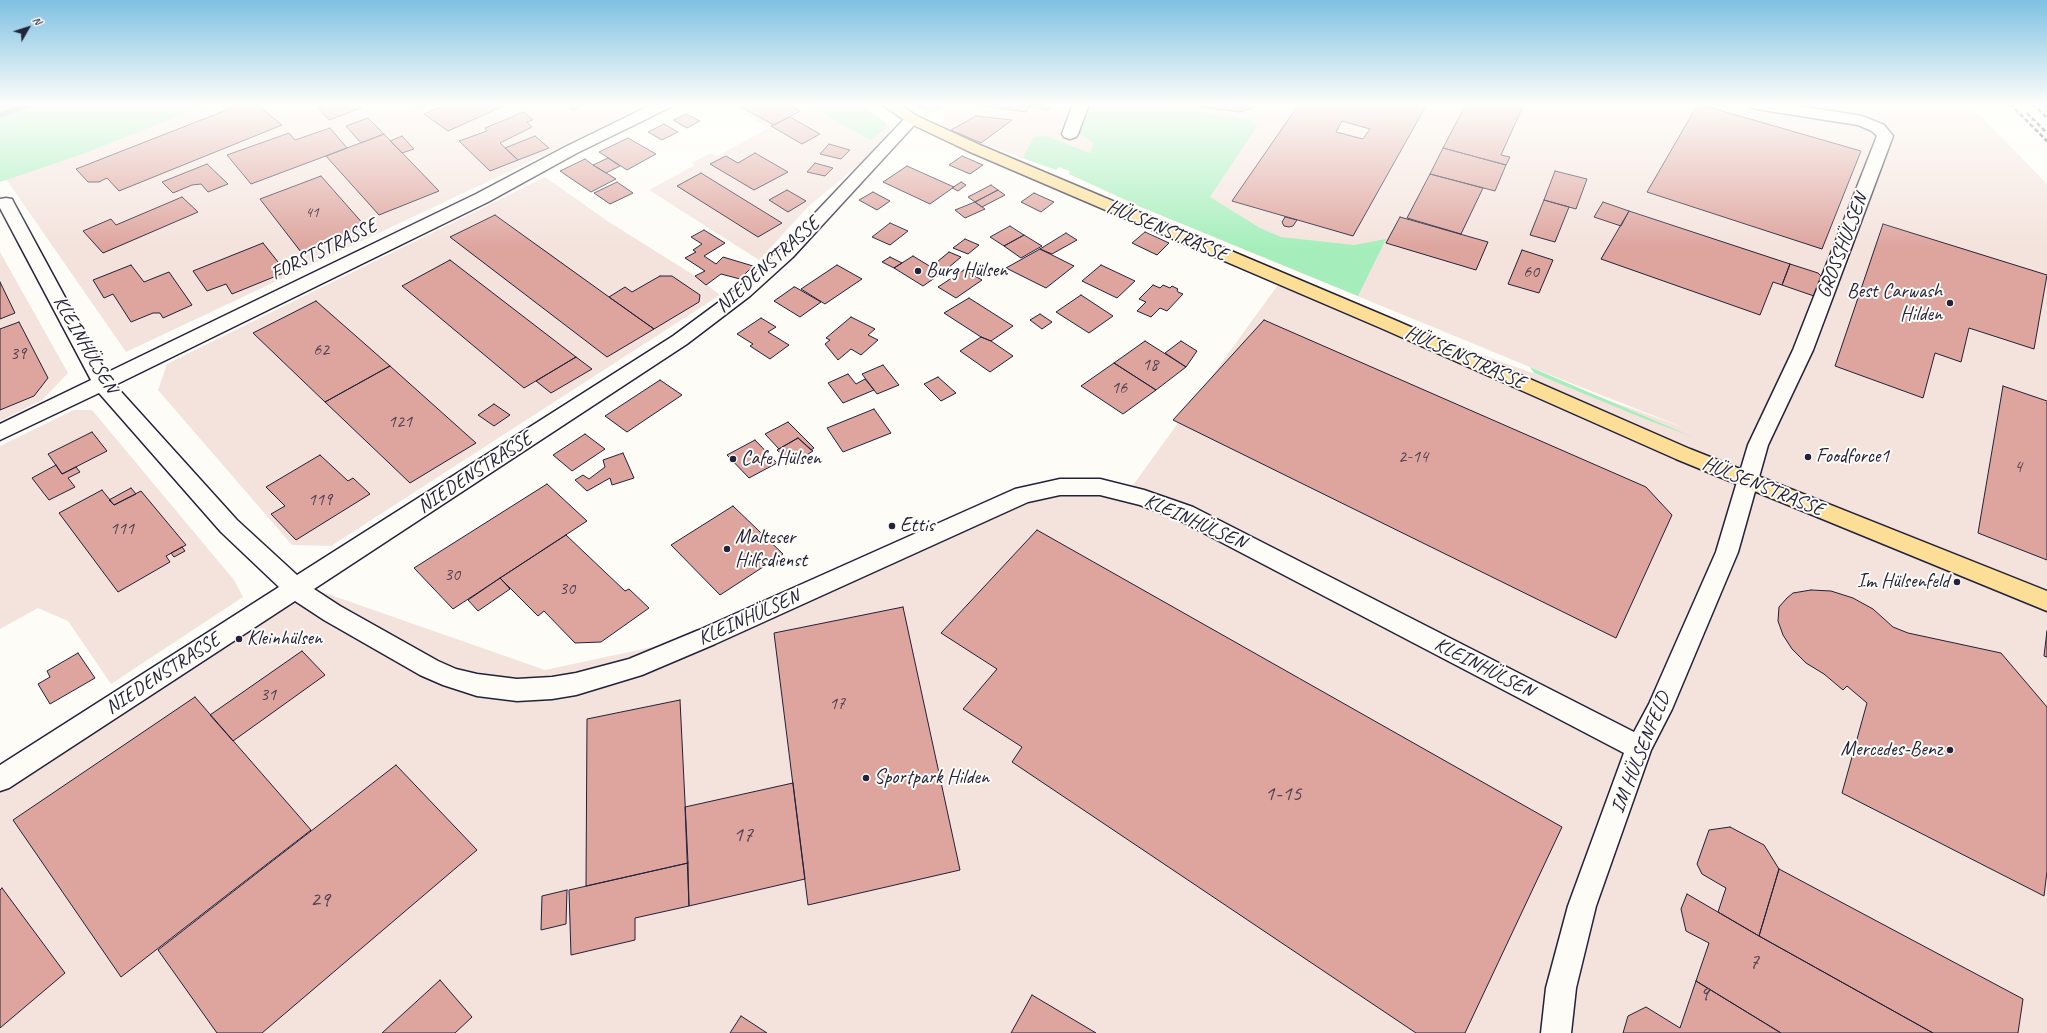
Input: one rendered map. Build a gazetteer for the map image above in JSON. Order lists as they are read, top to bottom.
{
  "streets": {
    "main road": ["HÜLSENSTRASSE"],
    "street": [
      "GROSSHÜLSEN",
      "FORSTSTRASSE",
      "NIEDENSTRASSE",
      "KLEINHÜLSEN",
      "IM HÜLSENFELD"
    ]
  },
  "crossings": [
    ["HÜLSENSTRASSE", "GROSSHÜLSEN"],
    ["HÜLSENSTRASSE", "IM HÜLSENFELD"],
    ["GROSSHÜLSEN", "IM HÜLSENFELD"],
    ["FORSTSTRASSE", "KLEINHÜLSEN"],
    ["NIEDENSTRASSE", "KLEINHÜLSEN"],
    ["KLEINHÜLSEN", "IM HÜLSENFELD"]
  ],
  "places": [
    "Burg Hülsen",
    "Best Carwash Hilden",
    "Foodforce1",
    "Cafe Hülsen",
    "Ettis",
    "Malteser Hilfsdienst",
    "Im Hülsenfeld",
    "Kleinhülsen",
    "Mercedes-Benz",
    "Sportpark Hilden"
  ],
  "house_numbers": [
    "41",
    "60",
    "62",
    "39",
    "18",
    "16",
    "121",
    "2-14",
    "4",
    "119",
    "111",
    "30",
    "30",
    "31",
    "17",
    "1-15",
    "17",
    "29",
    "7",
    "9"
  ],
  "north": "top right"
}
